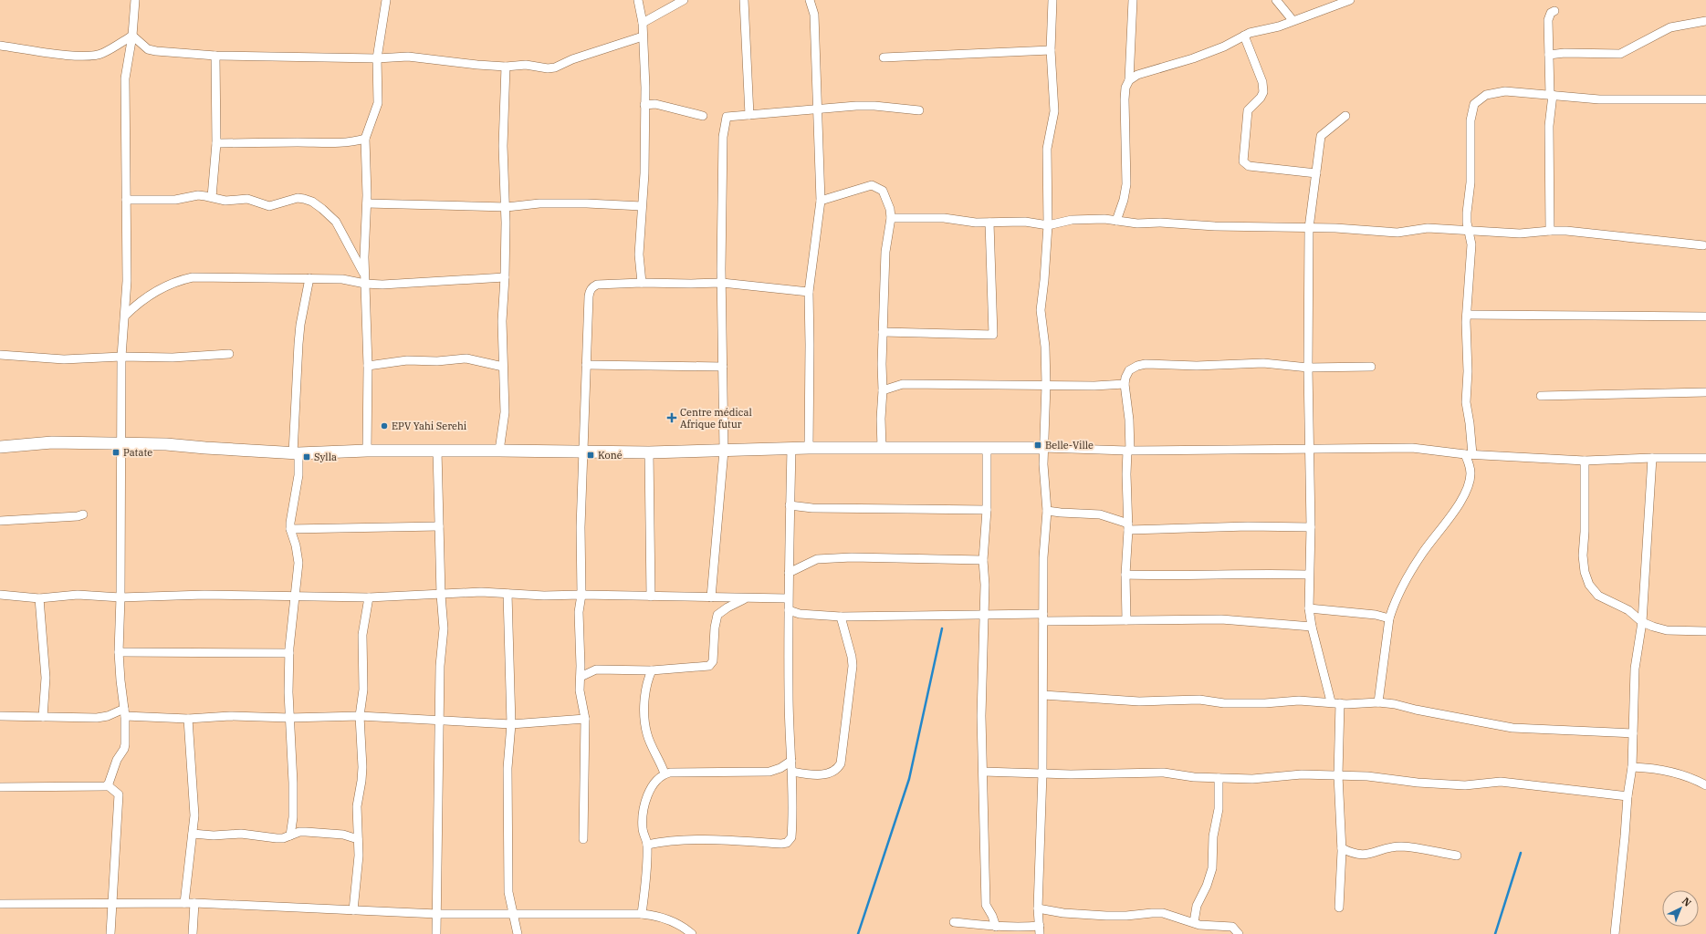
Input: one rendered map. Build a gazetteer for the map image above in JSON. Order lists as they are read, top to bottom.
{
  "places": {
    "health": ["Centre médical Afrique futur"],
    "other": ["EPV Yahi Serehi"],
    "transit": [
      "Belle-Ville",
      "Patate",
      "Koné",
      "Sylla"
    ]
  },
  "north": "top right"
}
